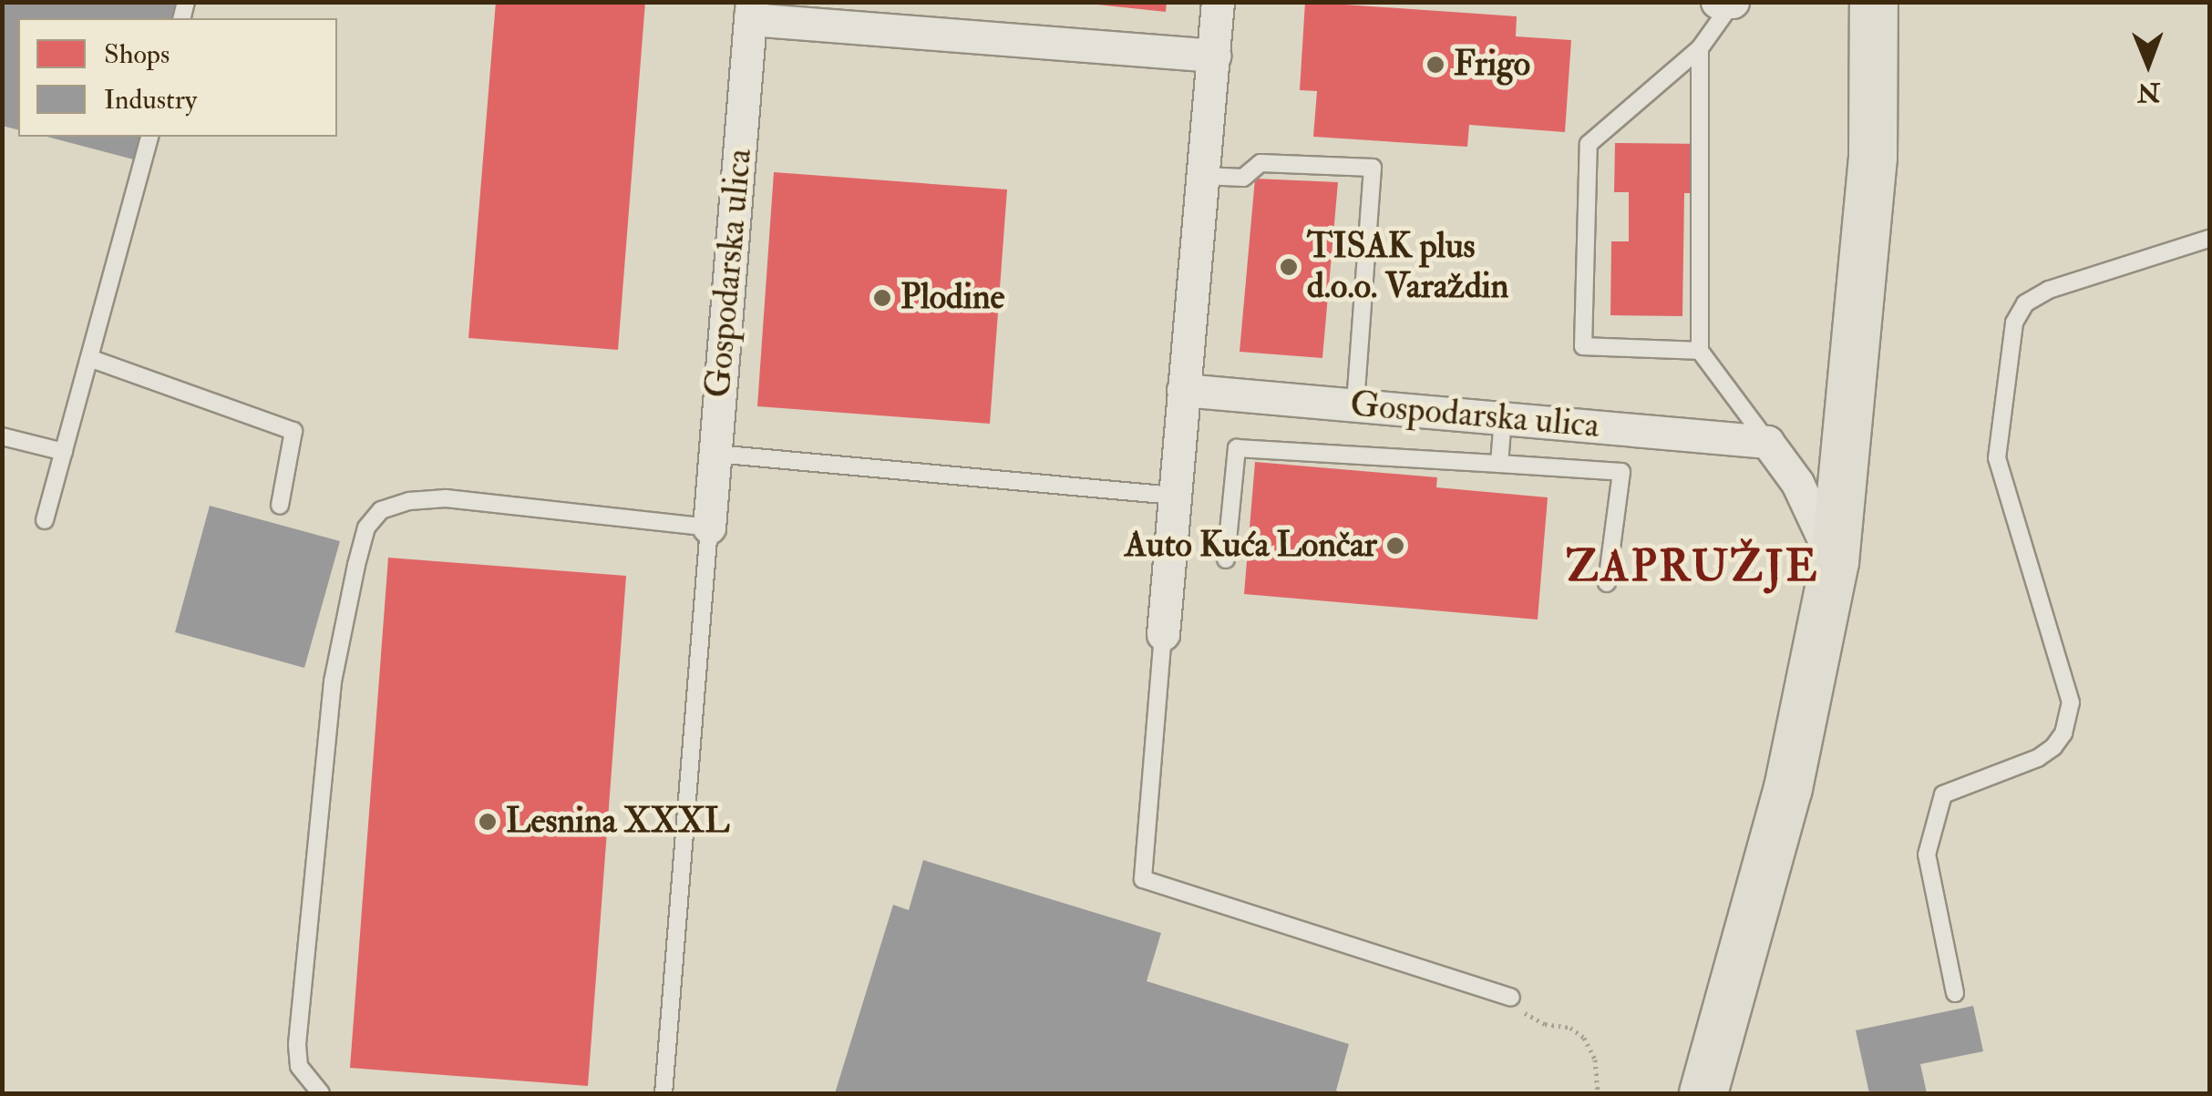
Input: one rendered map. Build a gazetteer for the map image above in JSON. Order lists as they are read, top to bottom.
{
  "streets": {
    "street": ["Gospodarska ulica"]
  },
  "districts": ["ZAPRUŽJE"],
  "places": [
    "Frigo",
    "TISAK plus d.o.o. Varaždin",
    "Plodine",
    "Auto Kuća Lončar",
    "Lesnina XXXL"
  ],
  "legend": ["Shops", "Industry"],
  "north": "bottom"
}
